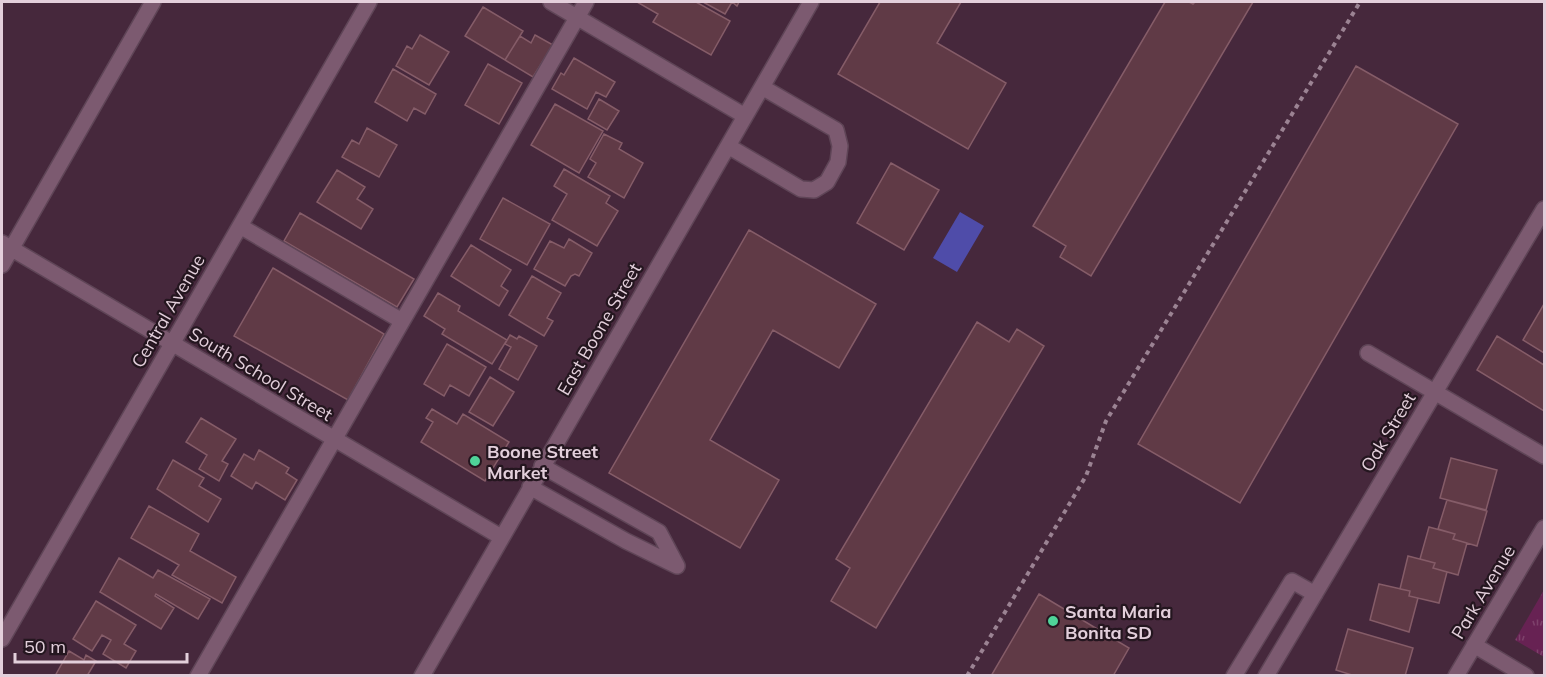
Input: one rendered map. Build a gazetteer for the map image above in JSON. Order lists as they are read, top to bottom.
{
  "streets": {
    "street": [
      "Central Avenue",
      "East Boone Street",
      "South School Street",
      "Oak Street",
      "Park Avenue"
    ]
  },
  "crossings": [
    ["Central Avenue", "South School Street"],
    ["East Boone Street", "South School Street"]
  ],
  "places": ["Boone Street Market", "Santa Maria Bonita SD"],
  "scale_bar": "50 m"
}
